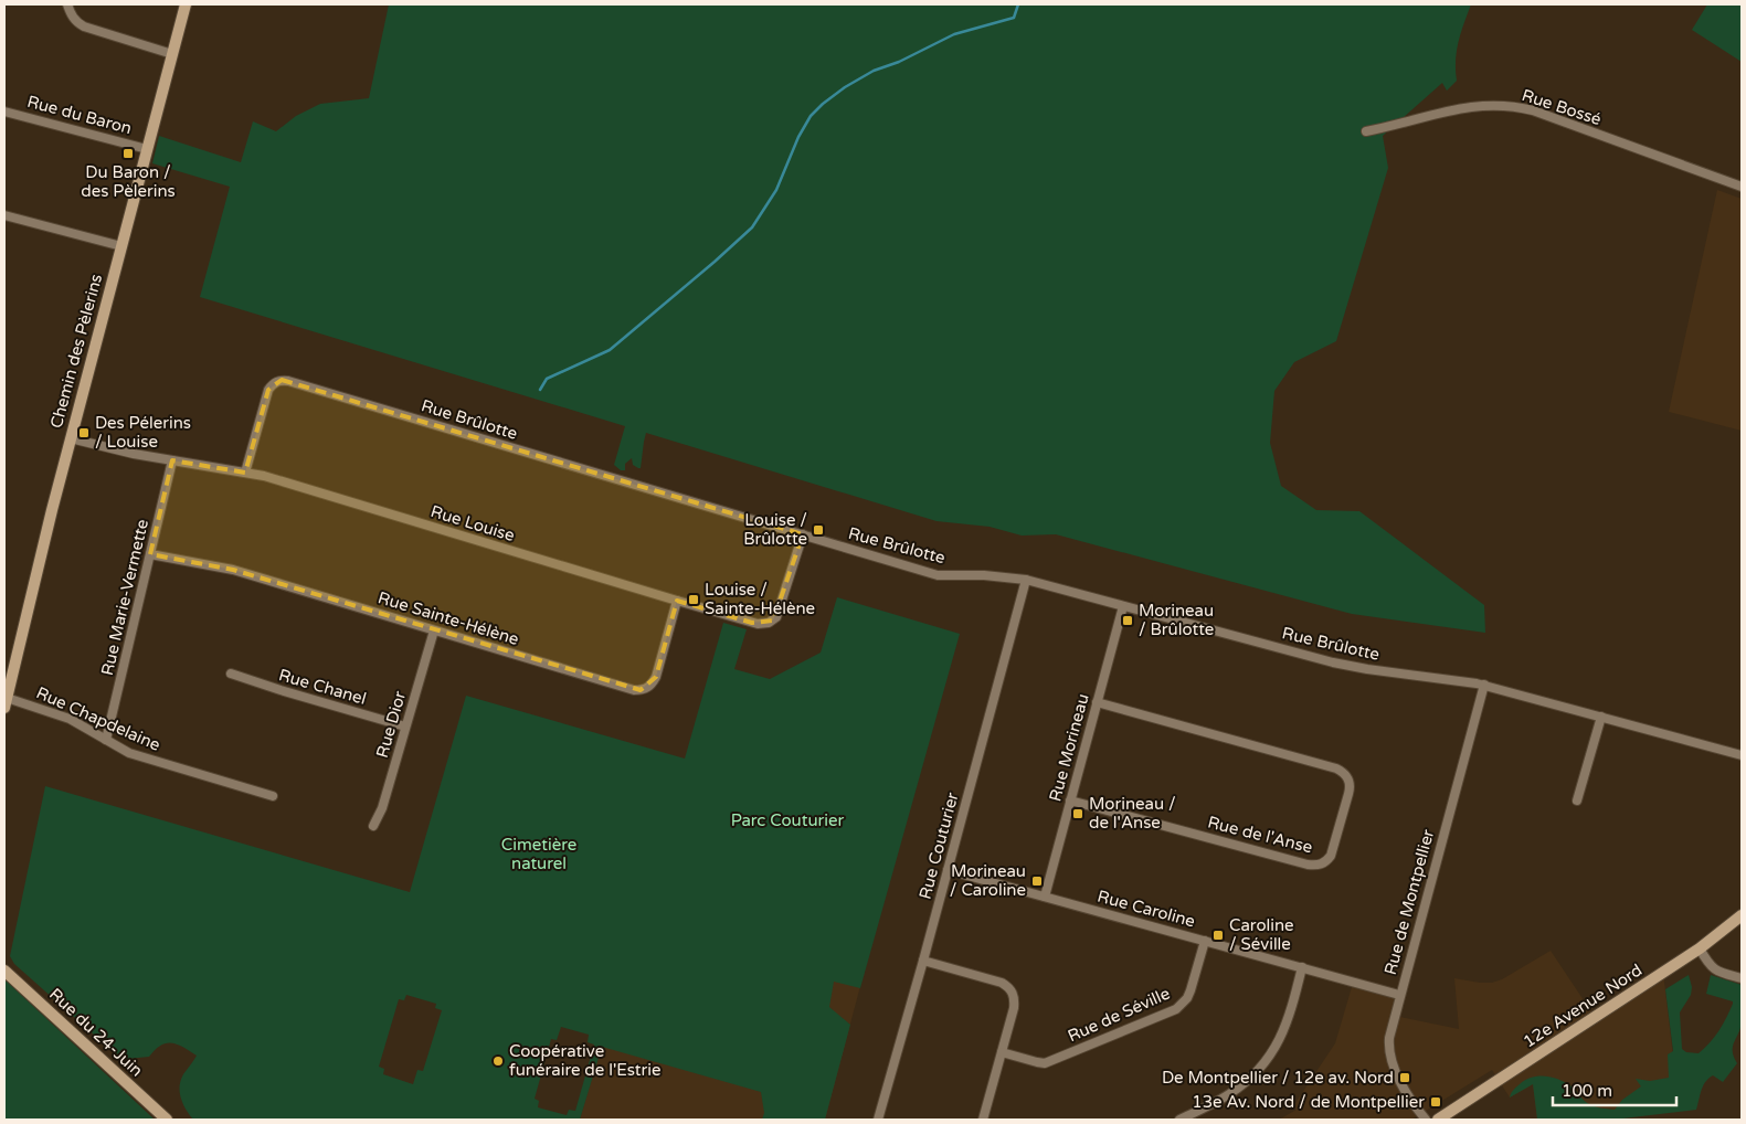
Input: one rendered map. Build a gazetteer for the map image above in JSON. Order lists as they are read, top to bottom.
{
  "streets": {
    "street": [
      "Rue Bossé",
      "Rue du Baron",
      "Chemin des Pèlerins",
      "Rue Brûlotte",
      "Rue Louise",
      "Rue Marie-Vermette",
      "Rue Sainte-Hélène",
      "Rue Chanel",
      "Rue Chapdelaine",
      "Rue Dior",
      "Rue Morineau",
      "Rue de l'Anse",
      "Rue Couturier",
      "Rue de Montpellier",
      "Rue Caroline",
      "12e Avenue Nord",
      "Rue de Séville",
      "Rue du 24-Juin"
    ]
  },
  "crossings": [
    ["Rue du Baron", "Chemin des Pèlerins"],
    ["Chemin des Pèlerins", "Rue Louise"],
    ["Chemin des Pèlerins", "Rue Chapdelaine"],
    ["Rue Brûlotte", "Rue Louise"],
    ["Rue Brûlotte", "Rue Morineau"],
    ["Rue Brûlotte", "Rue Couturier"],
    ["Rue Brûlotte", "Rue de Montpellier"],
    ["Rue Louise", "Rue Marie-Vermette"],
    ["Rue Louise", "Rue Sainte-Hélène"],
    ["Rue Marie-Vermette", "Rue Sainte-Hélène"],
    ["Rue Marie-Vermette", "Rue Chapdelaine"],
    ["Rue Sainte-Hélène", "Rue Dior"],
    ["Rue Chanel", "Rue Dior"],
    ["Rue Morineau", "Rue de l'Anse"],
    ["Rue Morineau", "Rue Caroline"],
    ["Rue Couturier", "Rue Caroline"],
    ["Rue de Montpellier", "Rue Caroline"],
    ["Rue Caroline", "Rue de Séville"]
  ],
  "parks": ["Parc Couturier", "Cimetière naturel"],
  "places": {
    "transit": [
      "Du Baron / des Pèlerins",
      "Des Pélerins / Louise",
      "Louise / Brûlotte",
      "Louise / Sainte-Hélène",
      "Morineau / Brûlotte",
      "Morineau / de l'Anse",
      "Morineau / Caroline",
      "Caroline / Séville",
      "De Montpellier / 12e av. Nord",
      "13e Av. Nord / de Montpellier"
    ],
    "other": ["Coopérative funéraire de l'Estrie"]
  },
  "scale_bar": "100 m"
}
